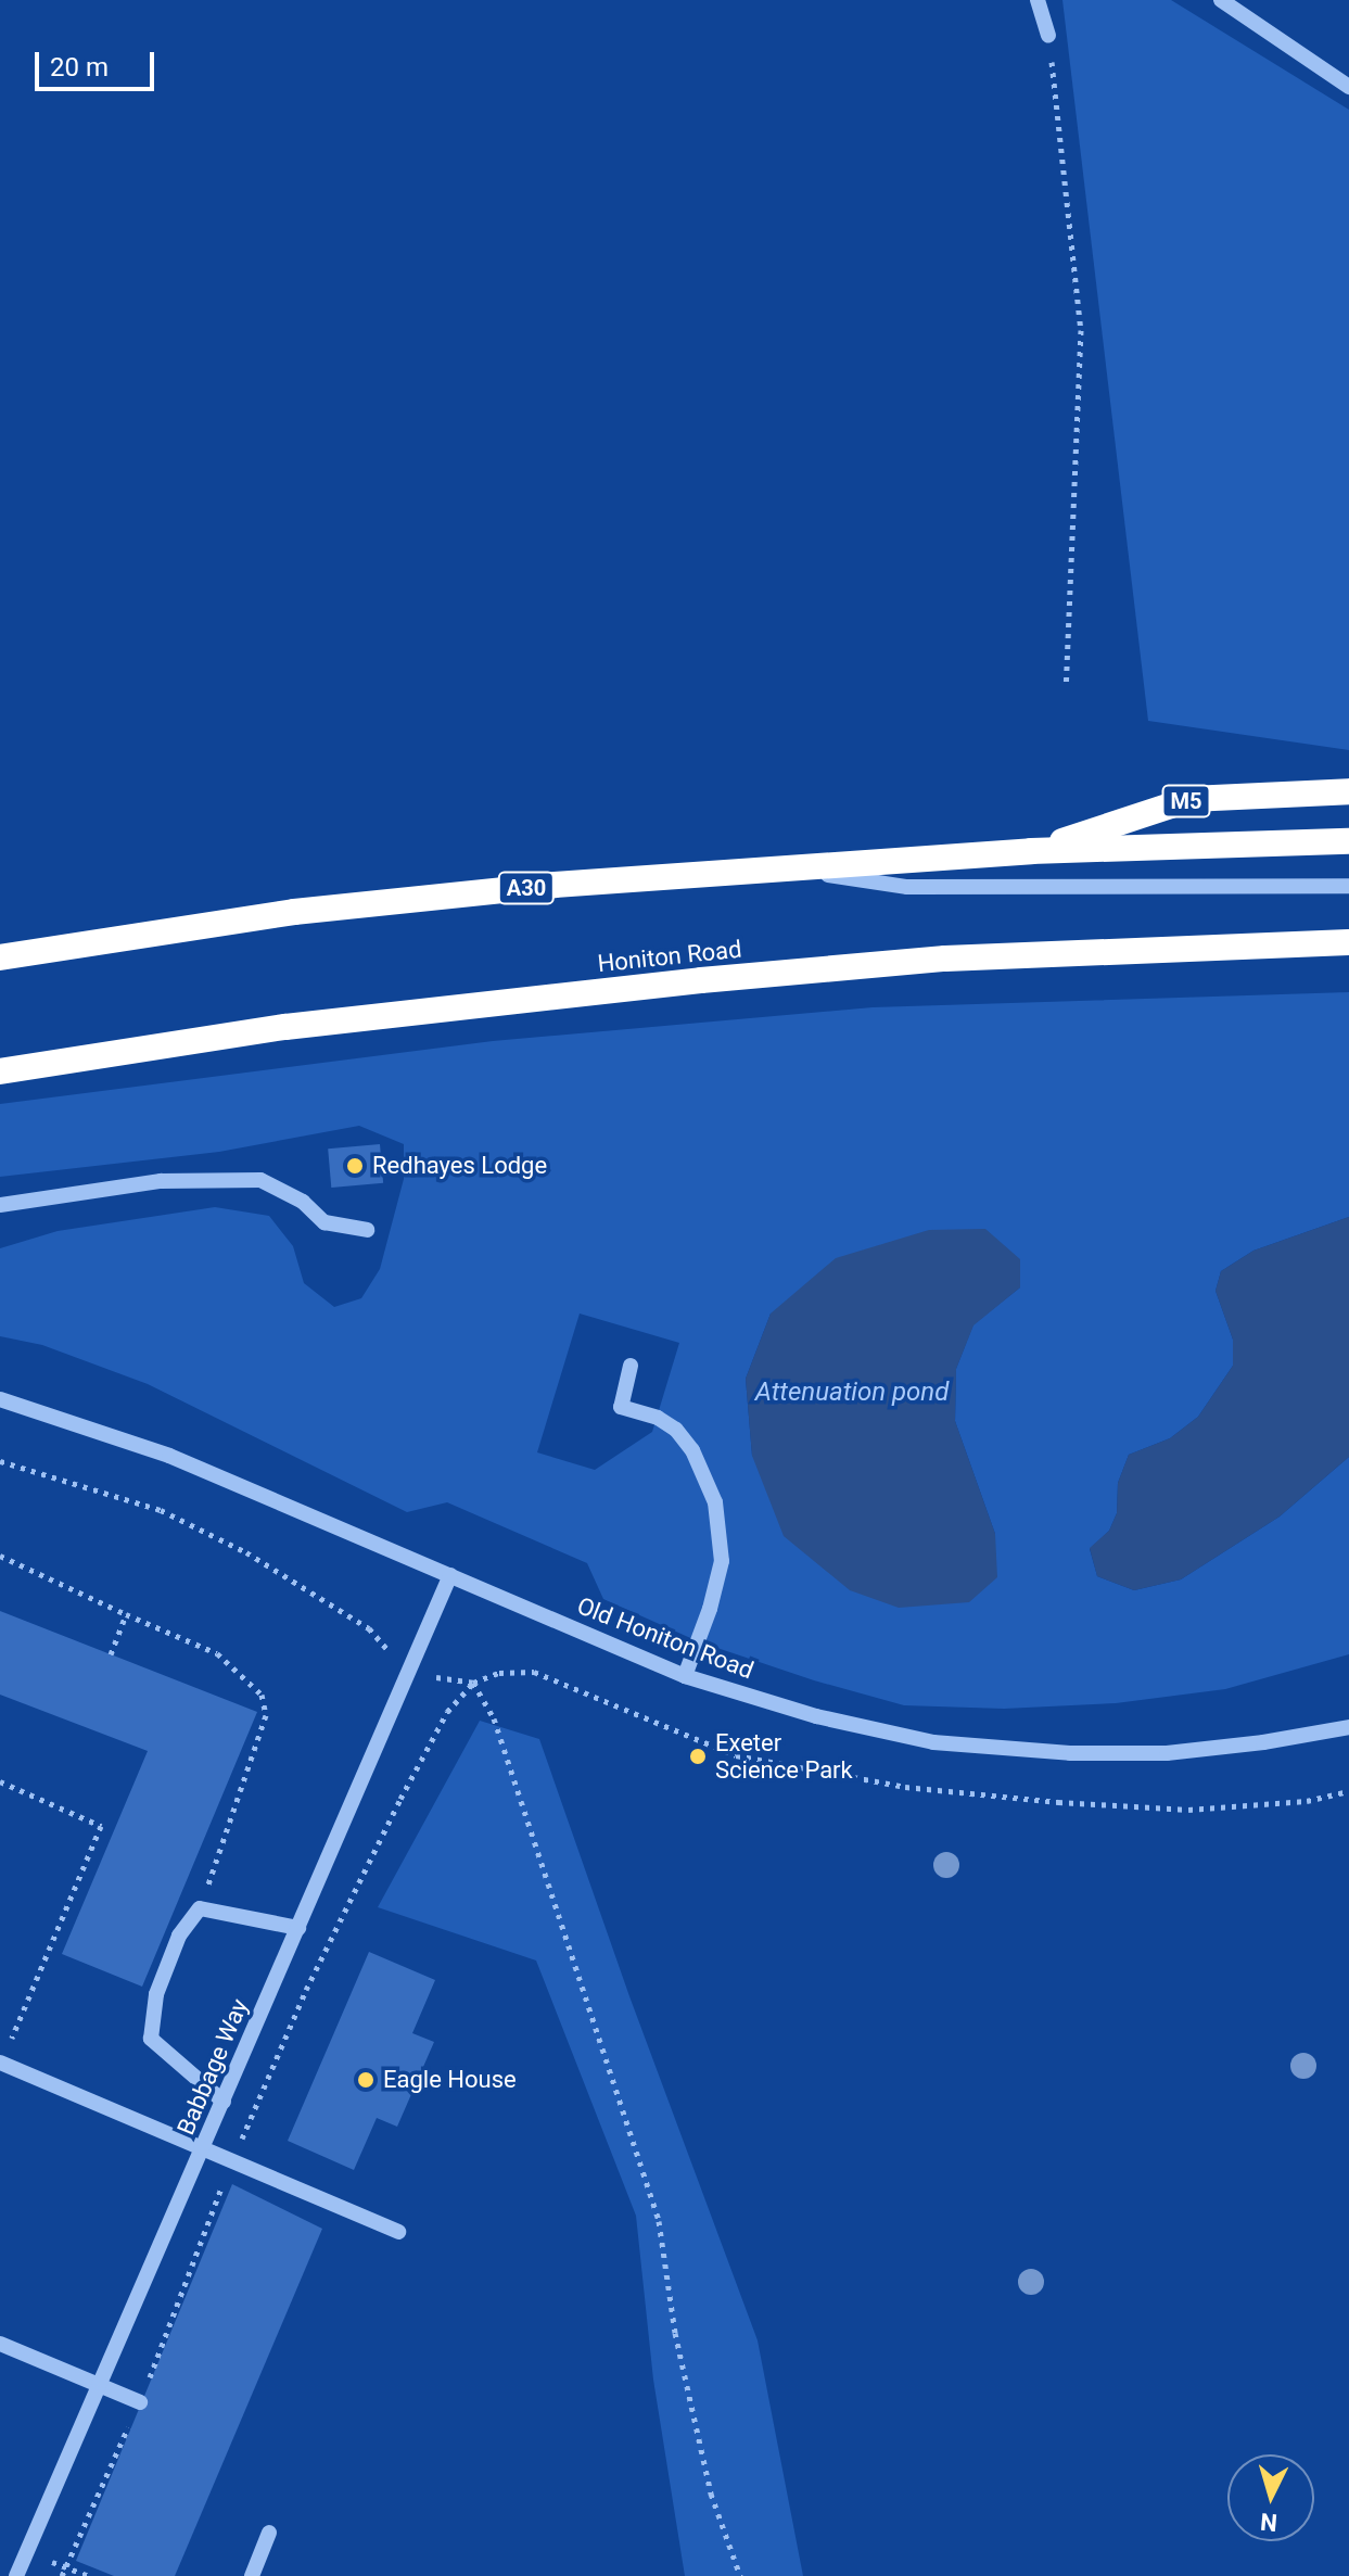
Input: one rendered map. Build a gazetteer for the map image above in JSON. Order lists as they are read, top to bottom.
{
  "streets": {
    "highway": ["M5", "A30", "Honiton Road"],
    "street": ["Old Honiton Road", "Babbage Way"]
  },
  "crossings": [
    ["M5", "A30"],
    ["Old Honiton Road", "Babbage Way"]
  ],
  "water": ["Attenuation pond"],
  "places": ["Redhayes Lodge", "Exeter Science Park", "Eagle House"],
  "scale_bar": "20 m",
  "north": "bottom"
}
